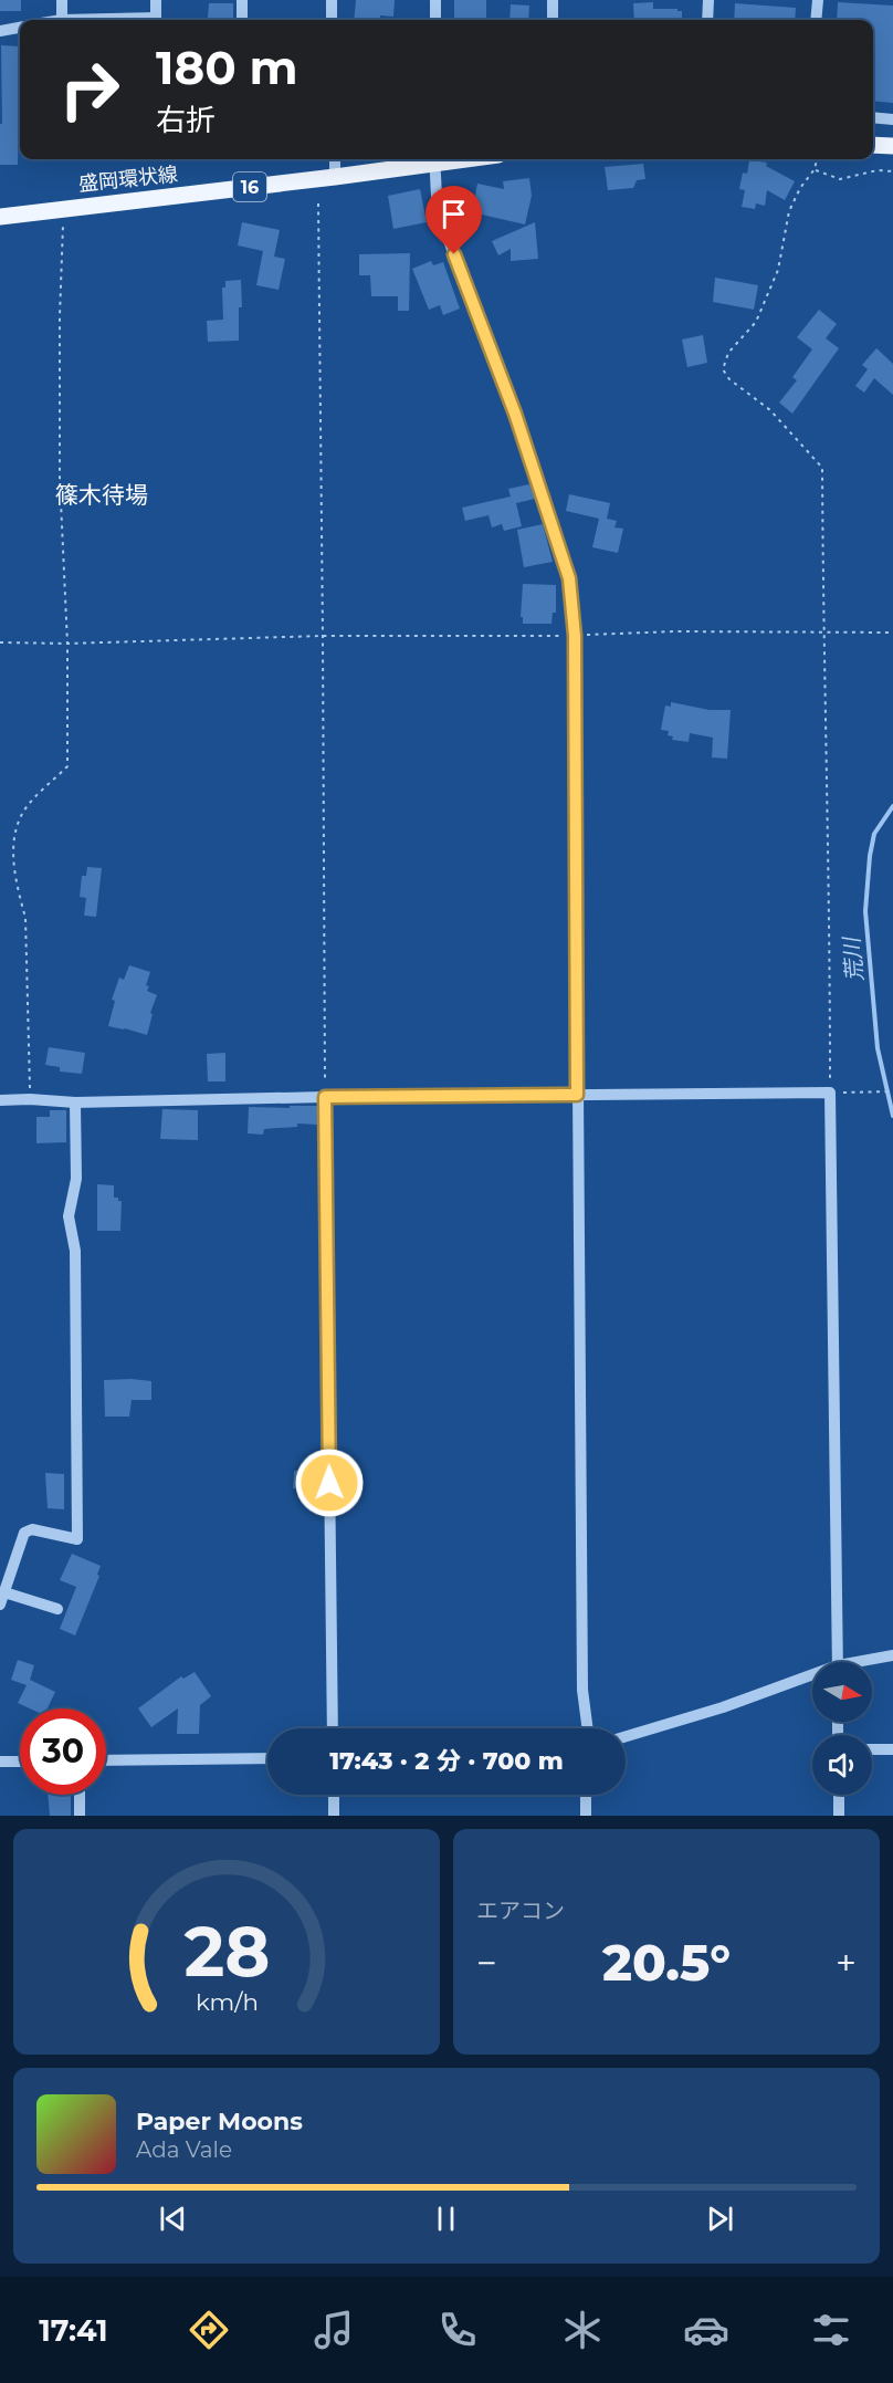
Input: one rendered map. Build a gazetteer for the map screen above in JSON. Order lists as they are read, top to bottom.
{
  "streets": {
    "main road": ["盛岡環状線", "16"]
  },
  "districts": ["篠木待場"],
  "water": ["荒川"],
  "north": "right",
  "page": {
    "turn": ["180 m", "右折"],
    "limit": "30",
    "trip": "17:43 · 2 分 · 700 m",
    "tile": "エアコン",
    "heat": ["−", "20.5°", "+"],
    "song": ["Paper Moons", "Ada Vale"],
    "tabs": "17:41",
    "gauge": ["28", "km/h"]
  }
}
